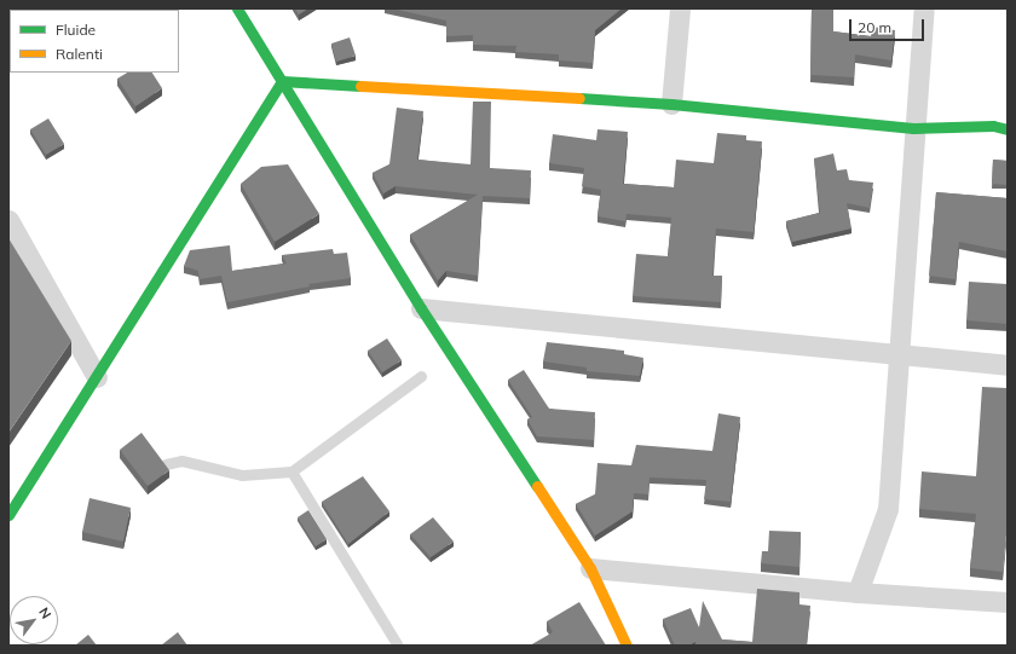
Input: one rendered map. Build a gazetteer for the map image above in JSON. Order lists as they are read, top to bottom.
{
  "legend": ["Fluide", "Ralenti"],
  "scale_bar": "20 m",
  "north": "top right"
}
